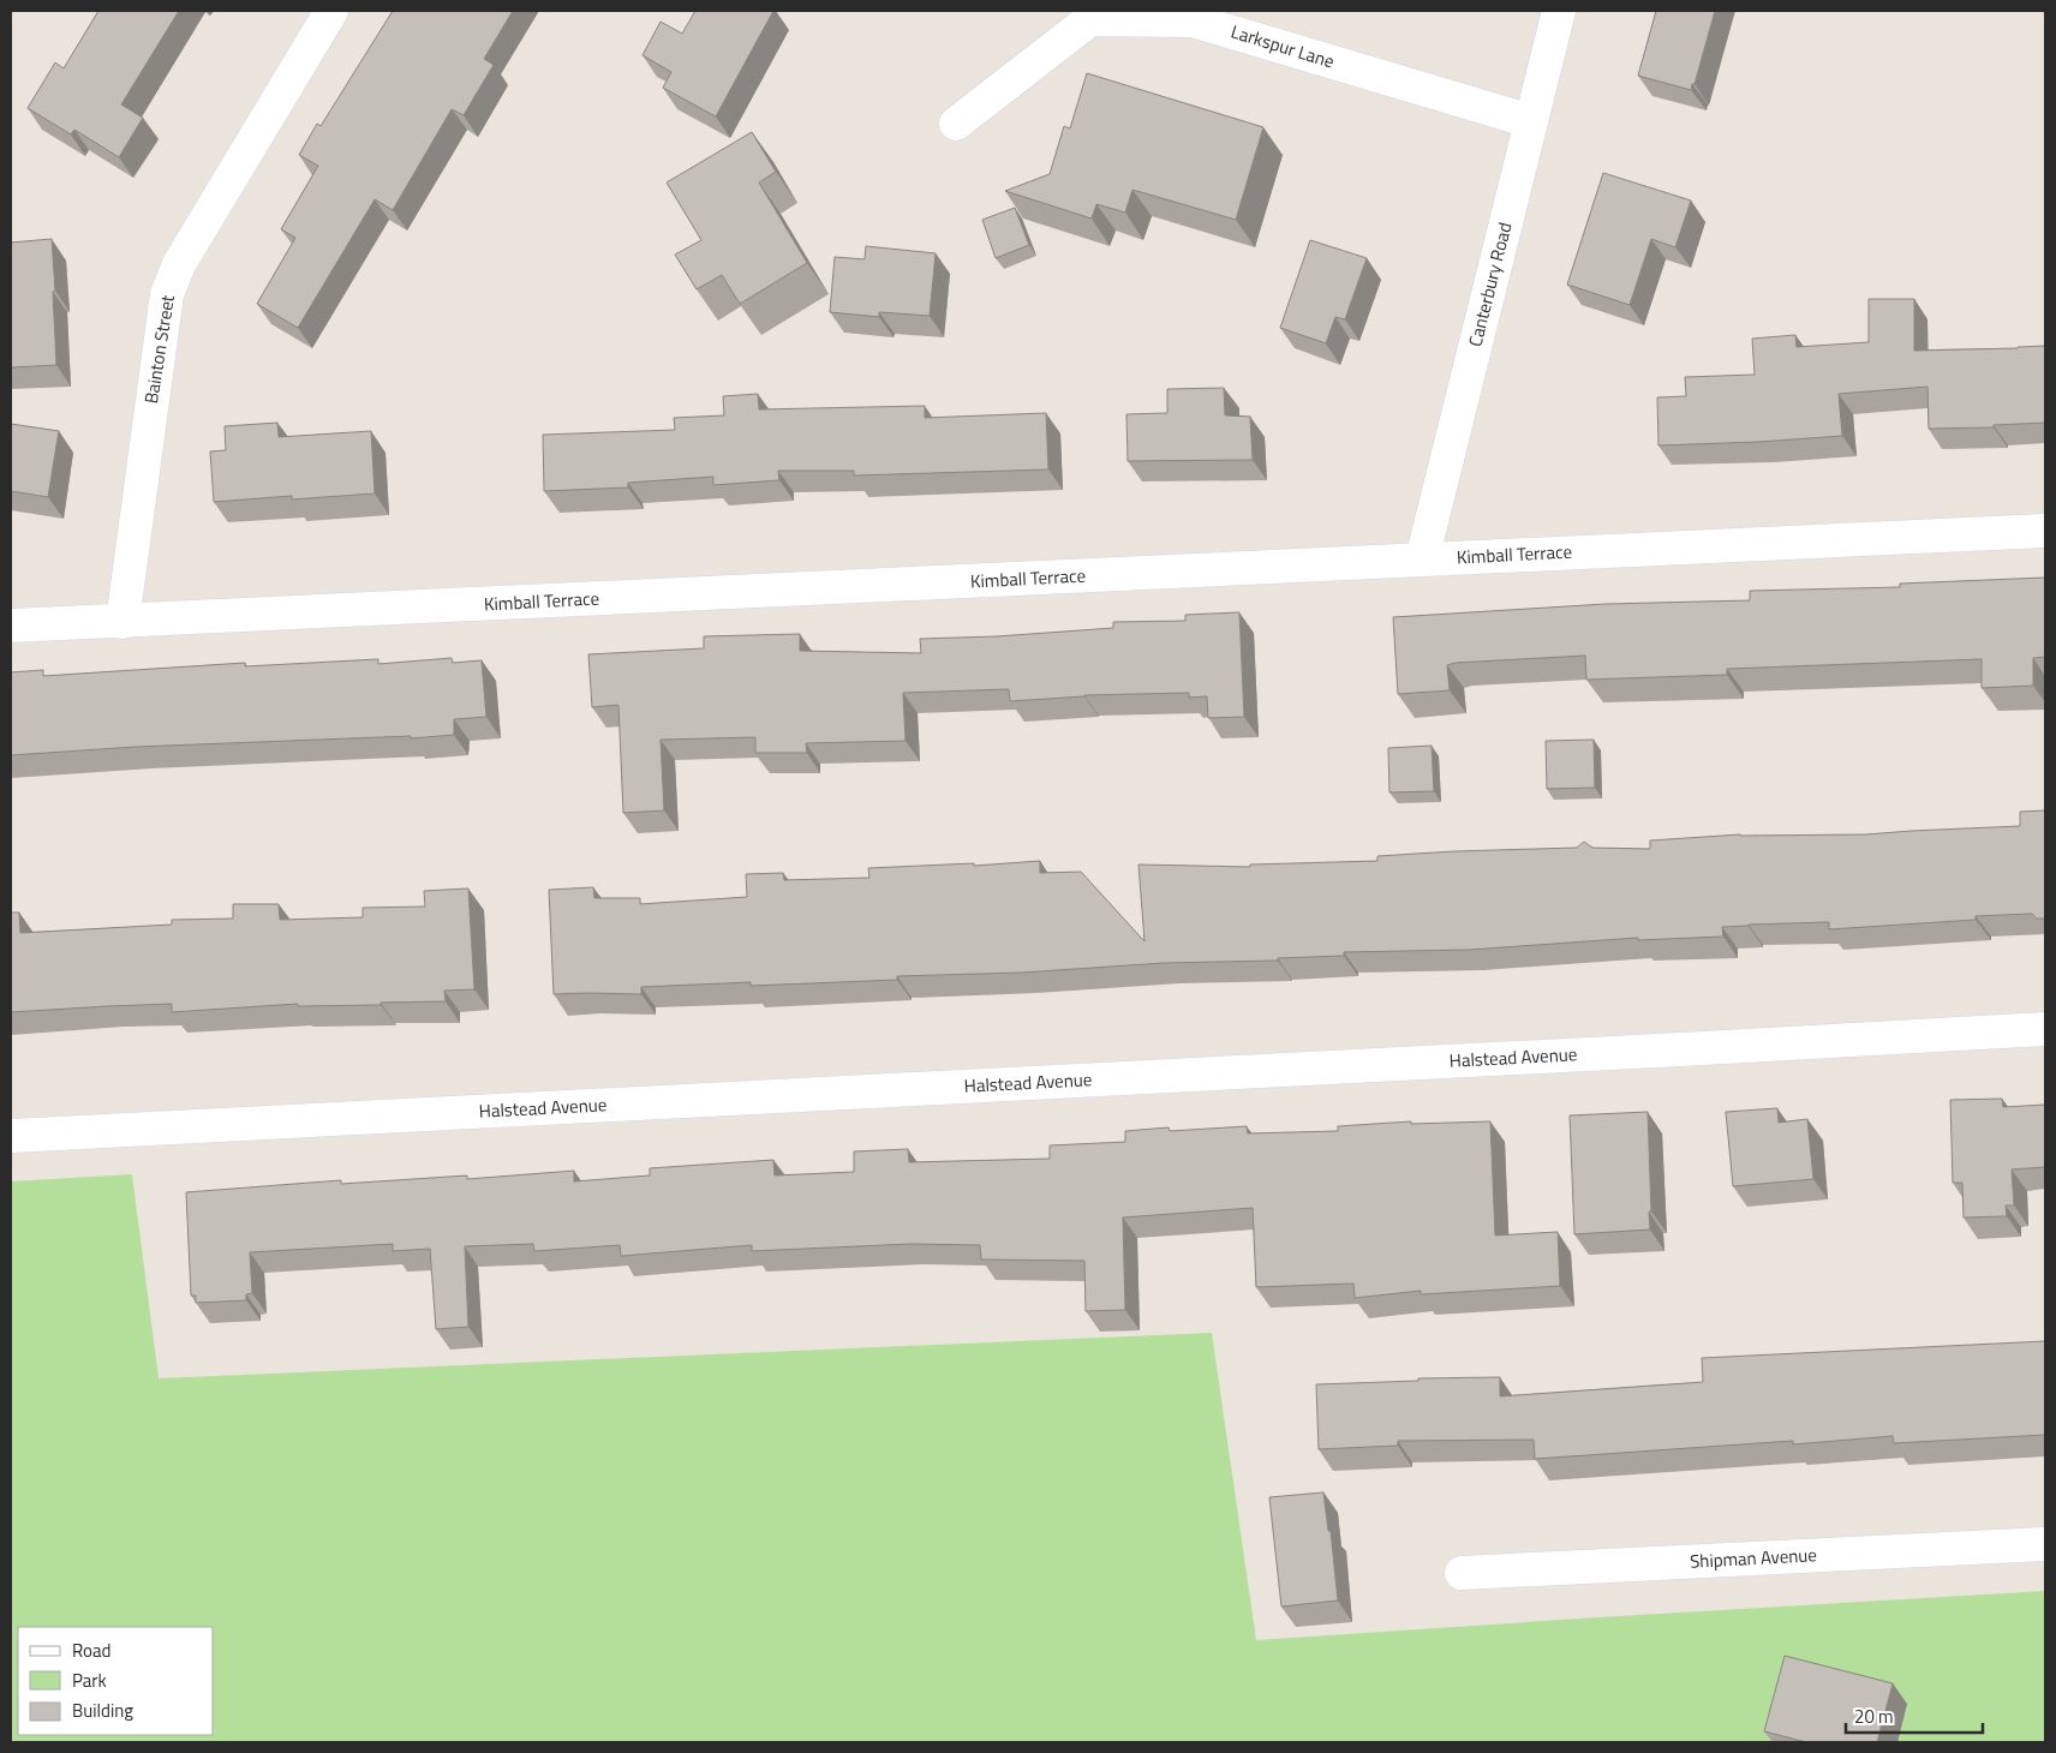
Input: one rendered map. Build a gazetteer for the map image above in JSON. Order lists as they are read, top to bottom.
{
  "streets": {
    "street": [
      "Larkspur Lane",
      "Canterbury Road",
      "Bainton Street",
      "Kimball Terrace",
      "Halstead Avenue",
      "Shipman Avenue"
    ]
  },
  "crossings": [
    ["Larkspur Lane", "Canterbury Road"],
    ["Canterbury Road", "Kimball Terrace"],
    ["Bainton Street", "Kimball Terrace"]
  ],
  "legend": ["Road", "Park", "Building"],
  "scale_bar": "20 m"
}
